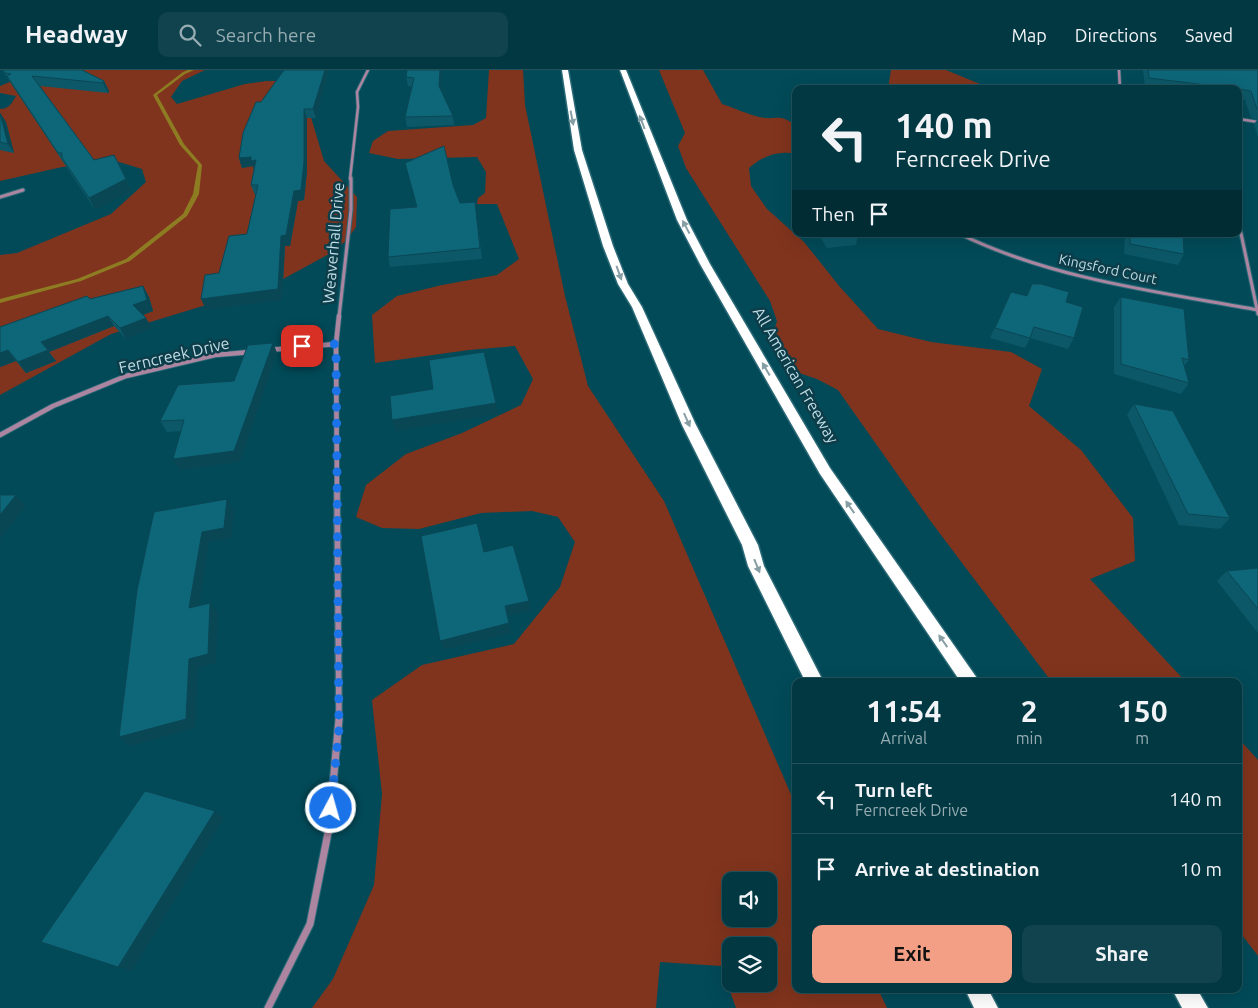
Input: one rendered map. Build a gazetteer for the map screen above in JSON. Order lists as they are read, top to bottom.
{
  "streets": {
    "highway": ["All American Freeway"],
    "street": ["Weaverhall Drive", "Kingsford Court", "Ferncreek Drive"]
  },
  "page": {
    "header": "Headway",
    "search": "Search here",
    "nav": ["Map", "Directions", "Saved"],
    "turn": ["140 m", "Ferncreek Drive"],
    "then": "Then",
    "eta": [
      "11:54",
      "Arrival",
      "2",
      "min",
      "150",
      "m"
    ],
    "list": [
      {
        "name": "Turn left",
        "note": "Ferncreek Drive",
        "value": "140 m"
      },
      {
        "name": "Arrive at destination",
        "value": "10 m"
      }
    ],
    "buttons": ["Exit", "Share"]
  }
}
